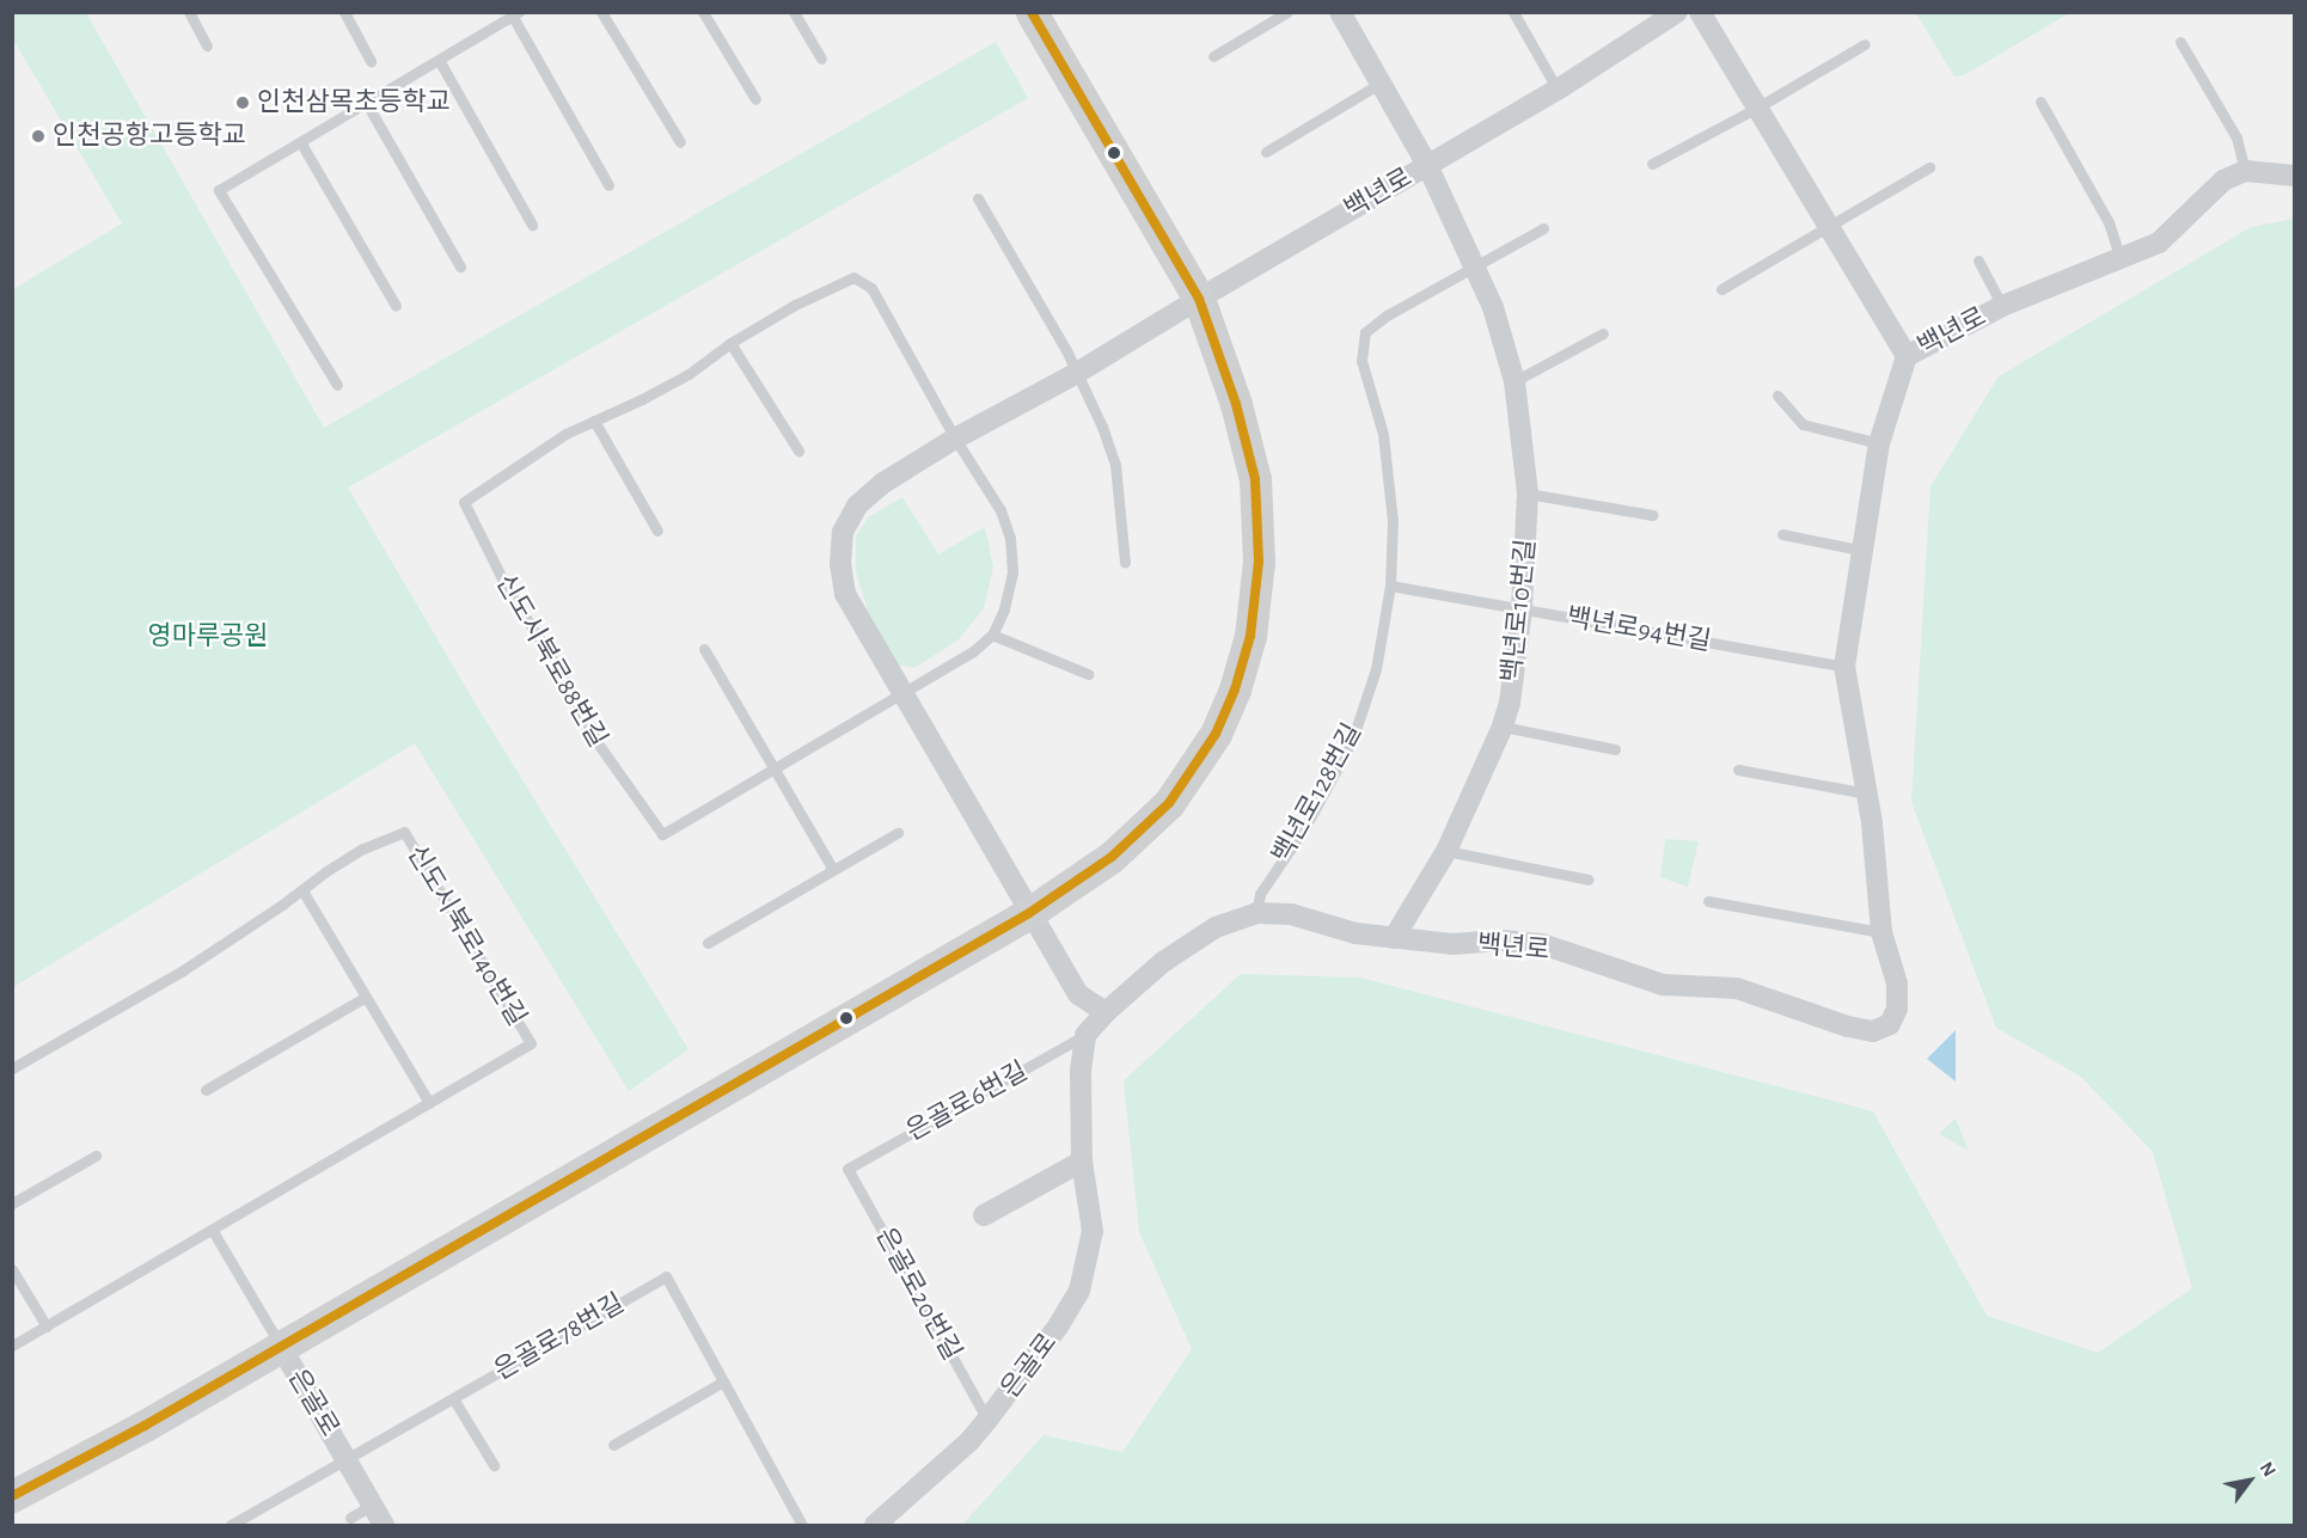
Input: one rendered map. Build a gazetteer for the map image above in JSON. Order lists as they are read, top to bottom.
{
  "streets": {
    "street": ["백년로", "백년로10번길", "은골로"],
    "lane": [
      "백년로94번길",
      "신도시북로88번길",
      "백년로128번길",
      "신도시북로140번길",
      "은골로6번길",
      "은골로20번길",
      "은골로78번길"
    ]
  },
  "crossings": [
    ["백년로", "백년로10번길"],
    ["백년로", "백년로94번길"],
    ["백년로", "백년로128번길"],
    ["백년로10번길", "백년로94번길"],
    ["백년로10번길", "백년로128번길"],
    ["백년로94번길", "백년로128번길"],
    ["은골로6번길", "은골로20번길"],
    ["은골로6번길", "은골로"],
    ["은골로20번길", "은골로"],
    ["은골로78번길", "은골로"]
  ],
  "parks": ["영마루공원"],
  "places": ["인천삼목초등학교", "인천공항고등학교"],
  "north": "top right"
}
